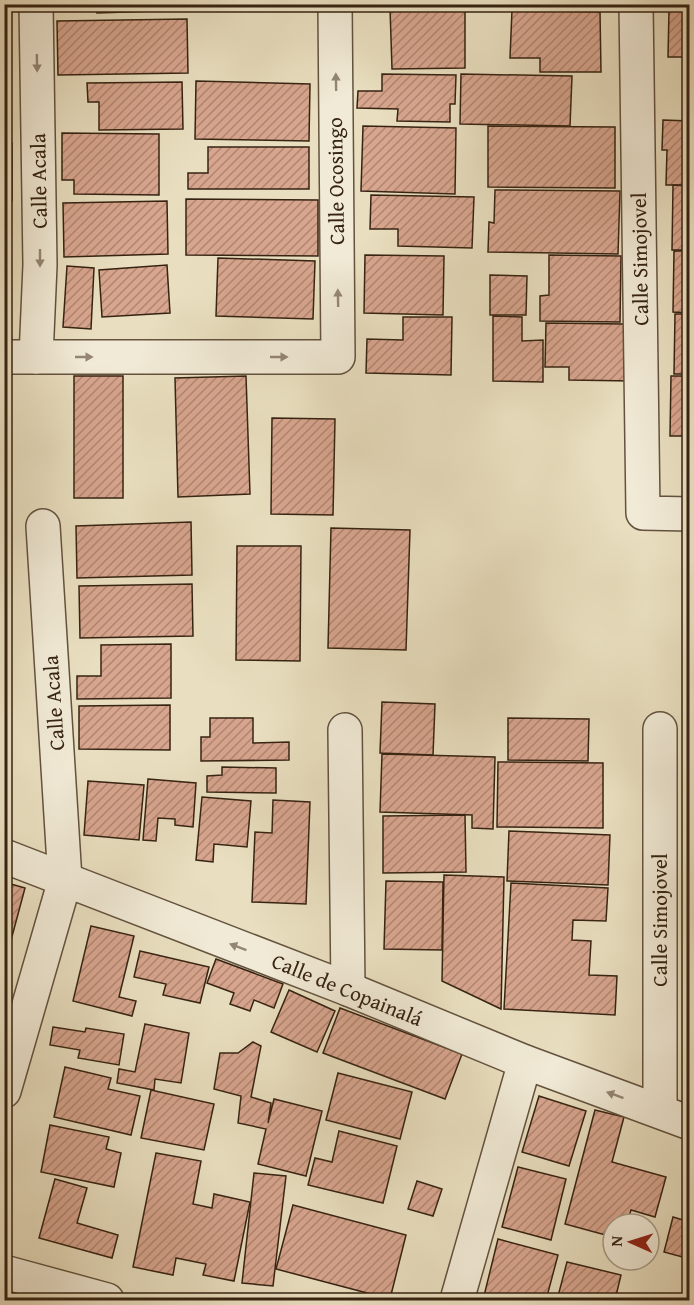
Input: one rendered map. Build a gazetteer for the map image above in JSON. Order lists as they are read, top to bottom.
{
  "streets": {
    "street": [
      "Calle Acala",
      "Calle Ocosingo",
      "Calle Simojovel",
      "Calle de Copainalá"
    ]
  },
  "crossings": [
    ["Calle Acala", "Calle Ocosingo"],
    ["Calle Acala", "Calle de Copainalá"],
    ["Calle Simojovel", "Calle de Copainalá"]
  ],
  "one_way": ["Calle Acala", "Calle de Copainalá"],
  "north": "left"
}
